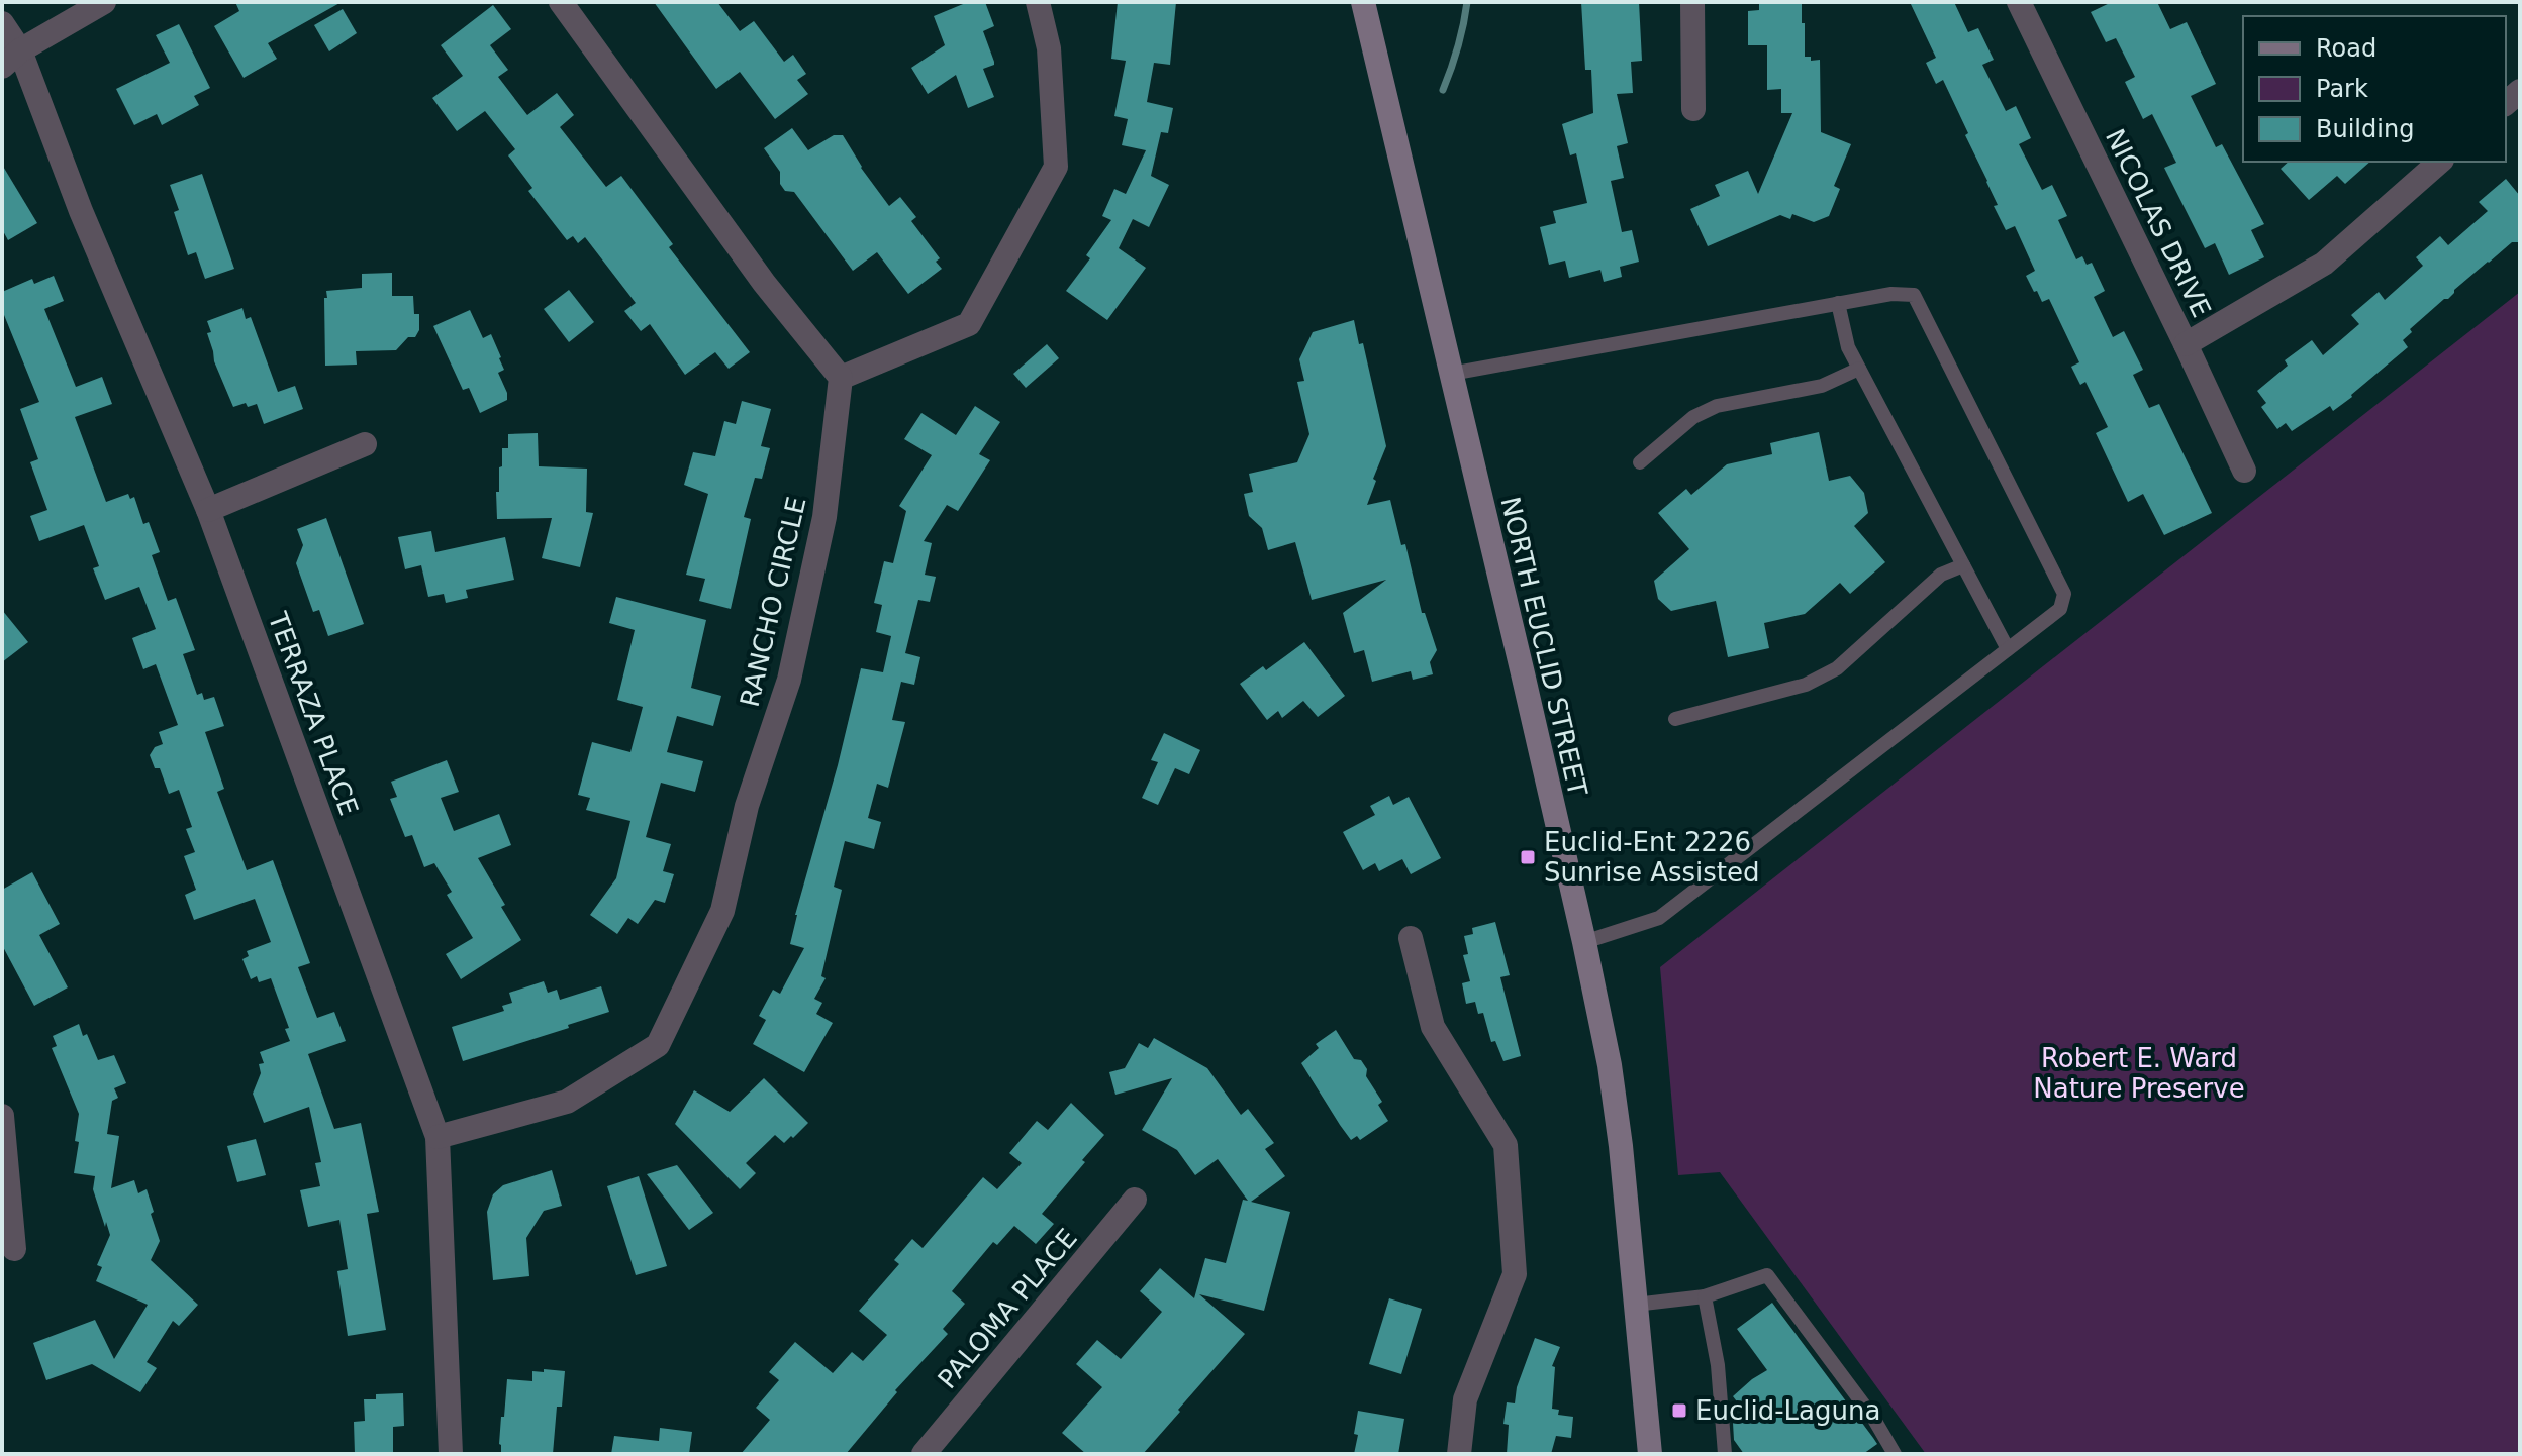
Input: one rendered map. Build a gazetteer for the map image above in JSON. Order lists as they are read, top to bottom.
{
  "streets": {
    "main road": ["NORTH EUCLID STREET"],
    "street": [
      "NICOLAS DRIVE",
      "RANCHO CIRCLE",
      "TERRAZA PLACE",
      "PALOMA PLACE"
    ]
  },
  "crossings": [
    ["RANCHO CIRCLE", "TERRAZA PLACE"]
  ],
  "parks": ["Robert E. Ward Nature Preserve"],
  "places": {
    "transit": ["Euclid-Ent 2226 Sunrise Assisted", "Euclid-Laguna"]
  },
  "legend": ["Road", "Park", "Building"]
}
